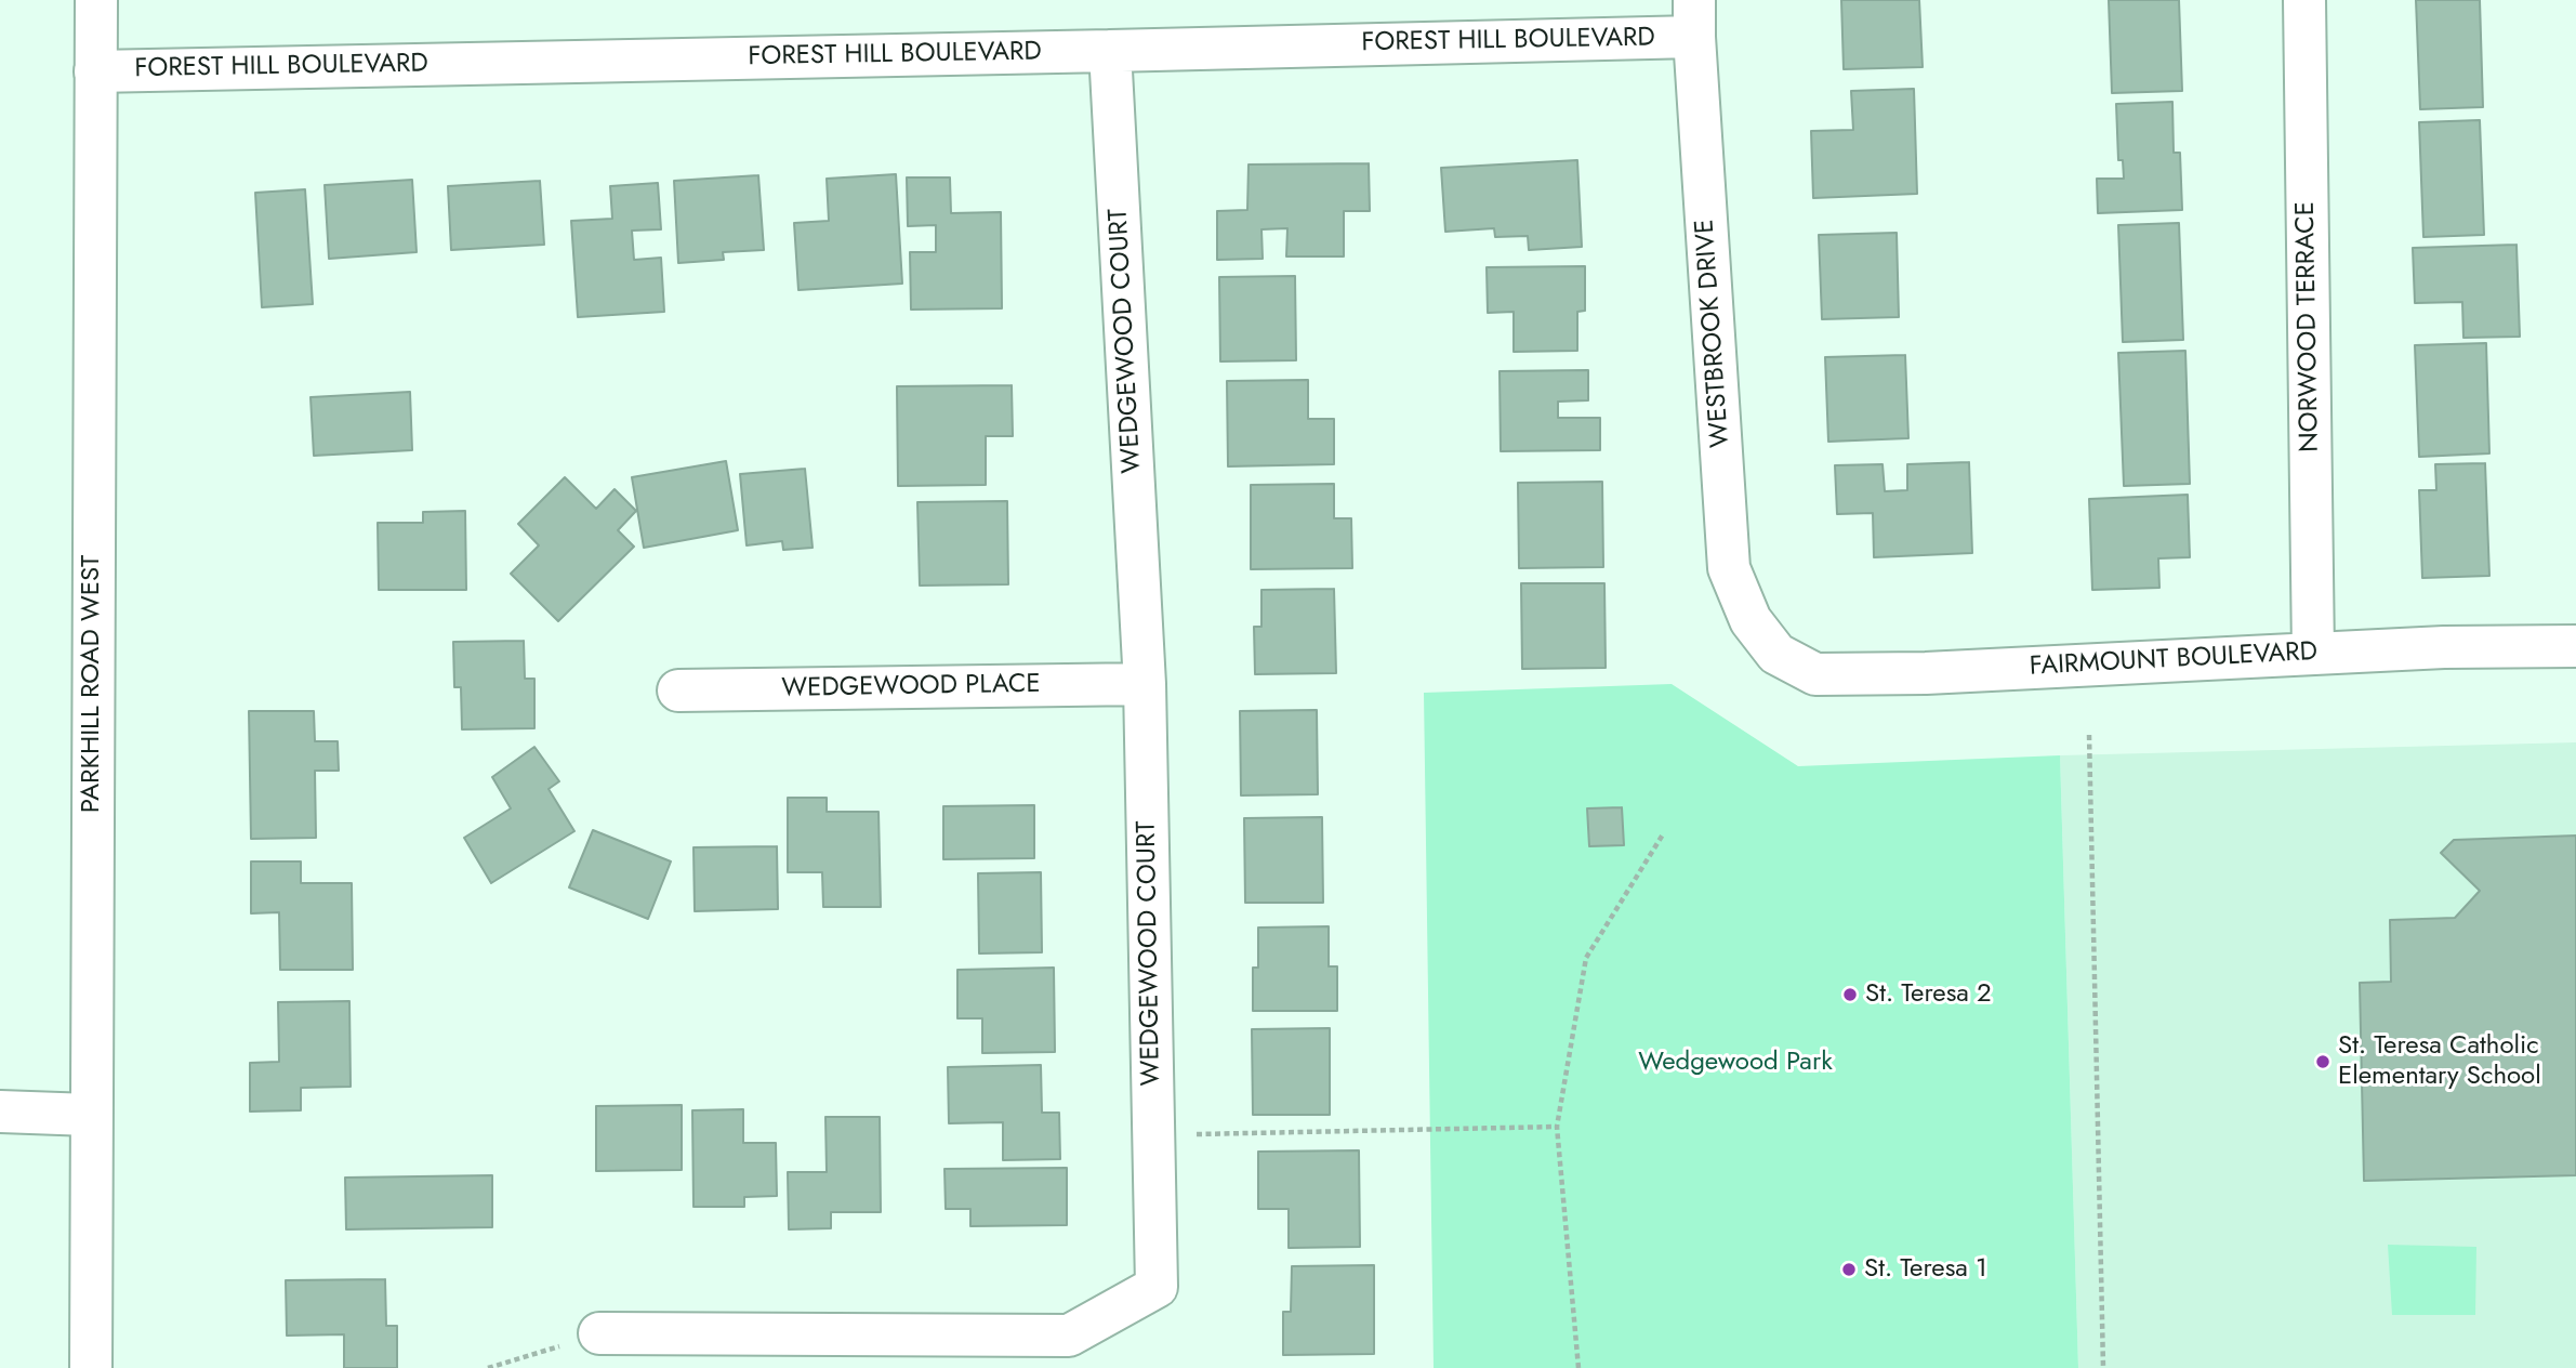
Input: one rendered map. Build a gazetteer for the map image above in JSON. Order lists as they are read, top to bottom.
{
  "streets": {
    "street": [
      "FOREST HILL BOULEVARD",
      "NORWOOD TERRACE",
      "WESTBROOK DRIVE",
      "WEDGEWOOD COURT",
      "FAIRMOUNT BOULEVARD",
      "PARKHILL ROAD WEST",
      "WEDGEWOOD PLACE"
    ]
  },
  "crossings": [
    ["FOREST HILL BOULEVARD", "WESTBROOK DRIVE"],
    ["FOREST HILL BOULEVARD", "WEDGEWOOD COURT"],
    ["FOREST HILL BOULEVARD", "PARKHILL ROAD WEST"],
    ["NORWOOD TERRACE", "FAIRMOUNT BOULEVARD"],
    ["WESTBROOK DRIVE", "FAIRMOUNT BOULEVARD"],
    ["WEDGEWOOD COURT", "WEDGEWOOD PLACE"]
  ],
  "parks": ["Wedgewood Park"],
  "places": ["St. Teresa 2", "St. Teresa Catholic Elementary School", "St. Teresa 1"]
}
